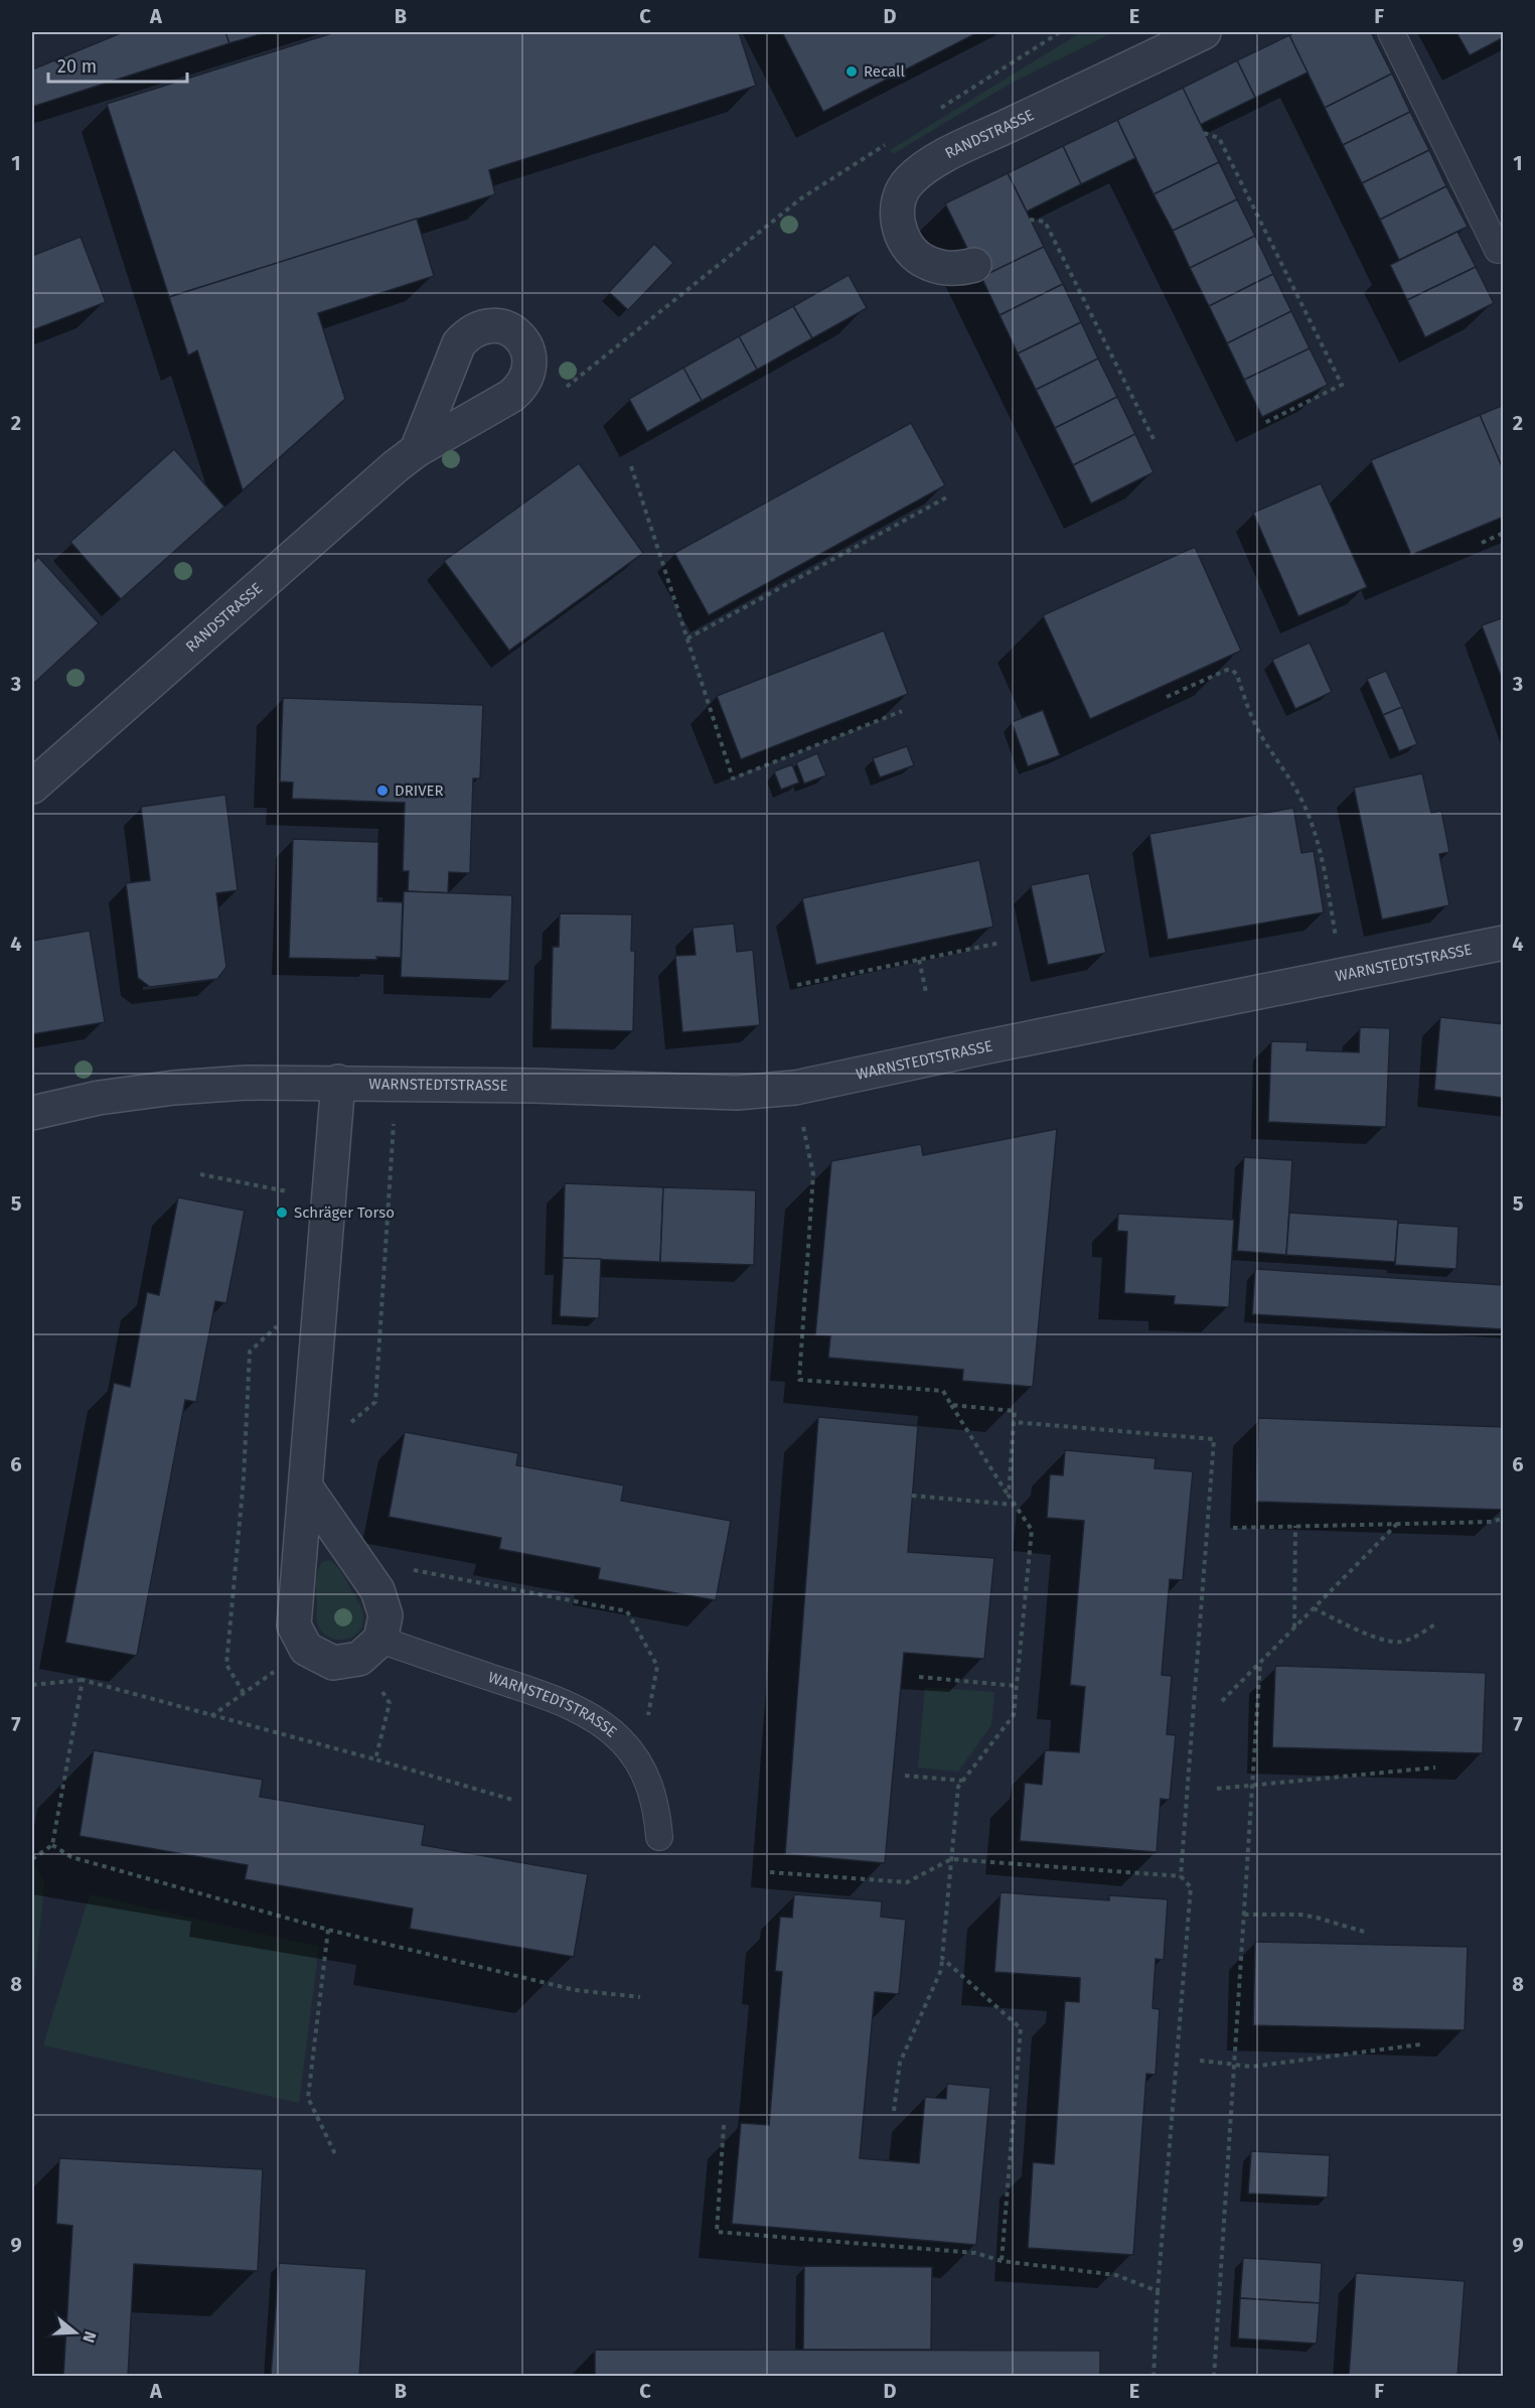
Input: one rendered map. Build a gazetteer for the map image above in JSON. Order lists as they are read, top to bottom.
{
  "streets": {
    "street": ["RANDSTRASSE", "WARNSTEDTSTRASSE"]
  },
  "places": ["Recall", "DRIVER", "Schräger Torso"],
  "scale_bar": "20 m",
  "north": "right",
  "grid": {
    "columns": [
      "A",
      "B",
      "C",
      "D",
      "E",
      "F"
    ],
    "rows": [
      "1",
      "2",
      "3",
      "4",
      "5",
      "6",
      "7",
      "8",
      "9"
    ]
  }
}
